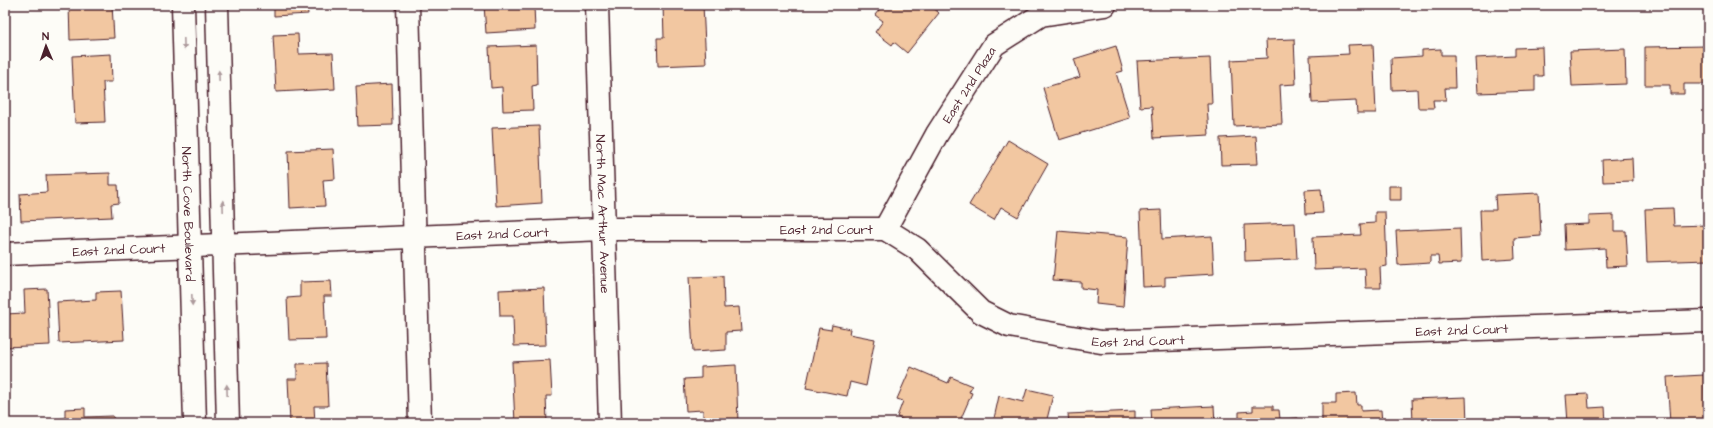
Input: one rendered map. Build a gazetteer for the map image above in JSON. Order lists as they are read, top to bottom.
{
  "streets": {
    "street": [
      "East 2nd Plaza",
      "North Cove Boulevard",
      "North Mac Arthur Avenue",
      "East 2nd Court"
    ]
  },
  "crossings": [
    ["East 2nd Plaza", "East 2nd Court"],
    ["North Cove Boulevard", "East 2nd Court"],
    ["North Mac Arthur Avenue", "East 2nd Court"]
  ],
  "north": "top"
}
